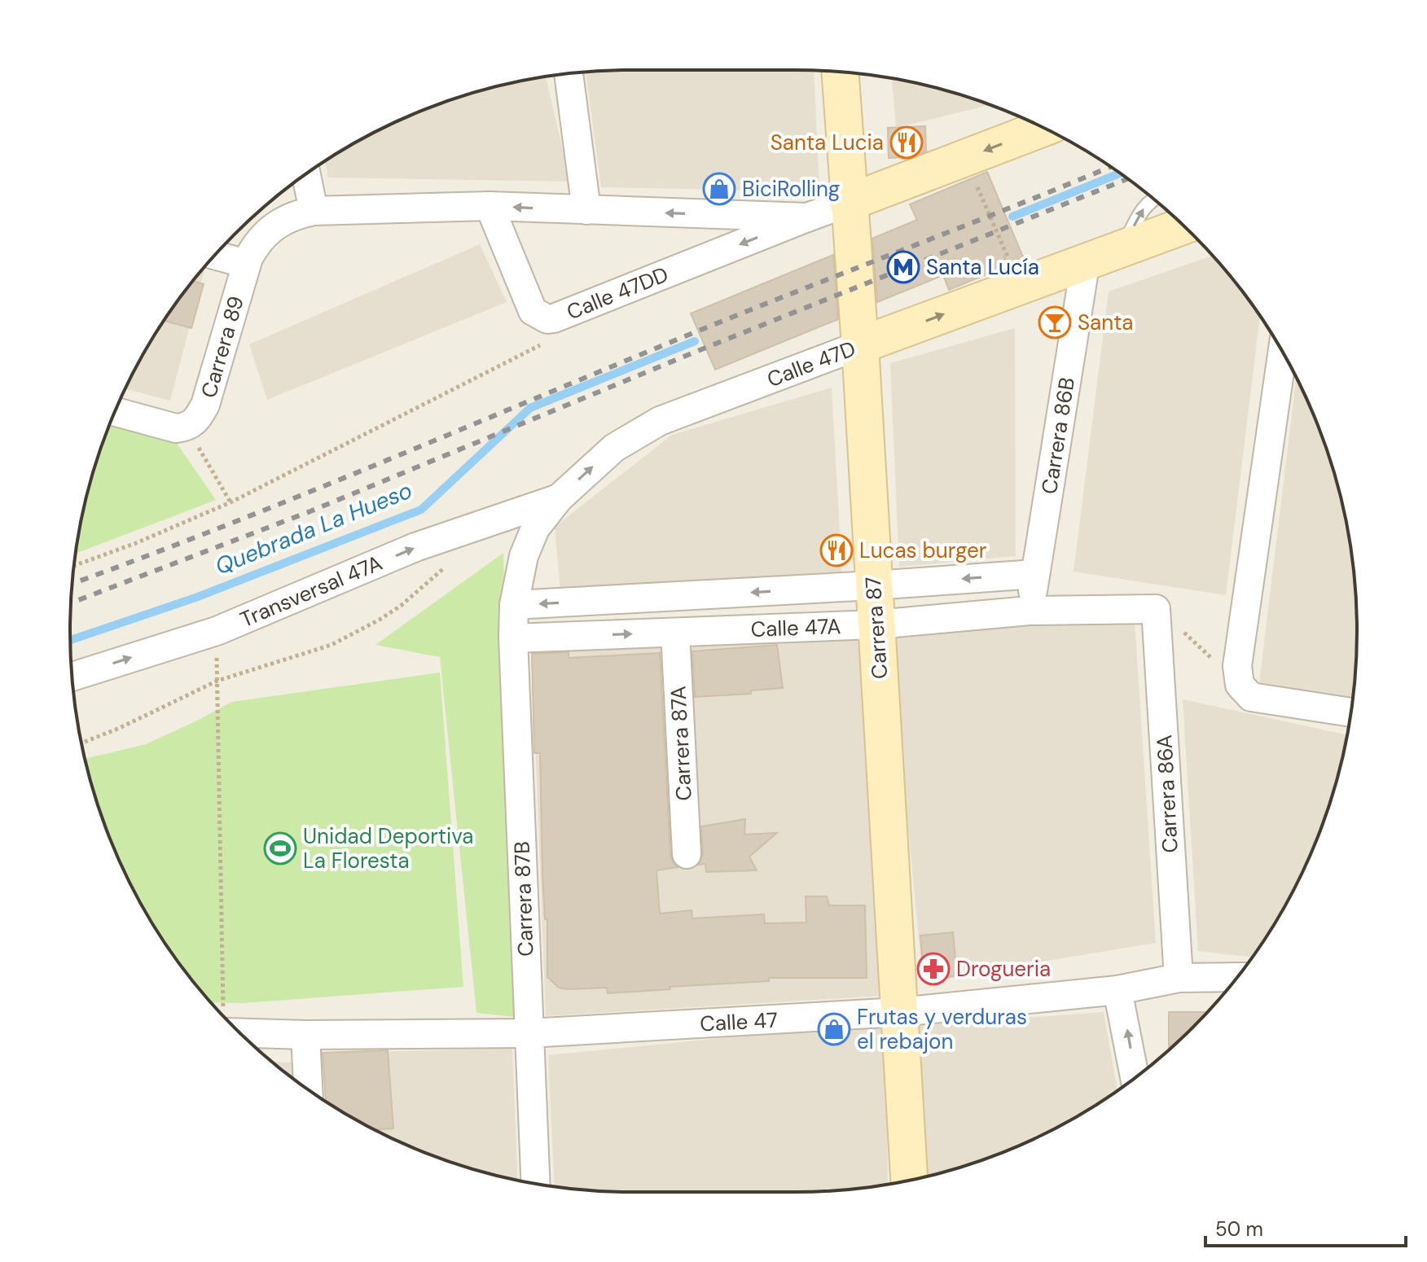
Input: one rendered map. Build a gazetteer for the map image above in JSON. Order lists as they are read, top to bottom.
{
  "streets": {
    "street": [
      "Calle 47DD",
      "Carrera 89",
      "Calle 47D",
      "Carrera 86B",
      "Transversal 47A",
      "Calle 47A",
      "Carrera 87",
      "Carrera 87A",
      "Carrera 86A",
      "Carrera 87B",
      "Calle 47"
    ]
  },
  "crossings": [
    ["Calle 47DD", "Carrera 89"],
    ["Calle 47DD", "Carrera 87"],
    ["Calle 47D", "Carrera 86B"],
    ["Calle 47D", "Transversal 47A"],
    ["Calle 47D", "Calle 47A"],
    ["Calle 47D", "Carrera 87"],
    ["Calle 47D", "Carrera 87B"],
    ["Carrera 86B", "Calle 47A"],
    ["Calle 47A", "Carrera 87"],
    ["Calle 47A", "Carrera 87A"],
    ["Calle 47A", "Carrera 86A"],
    ["Calle 47A", "Carrera 87B"],
    ["Carrera 87", "Calle 47"],
    ["Carrera 86A", "Calle 47"],
    ["Carrera 87B", "Calle 47"]
  ],
  "one_way": ["Calle 47DD", "Calle 47D", "Transversal 47A"],
  "water": ["Quebrada La Hueso"],
  "places": {
    "restaurant": ["Santa Lucia", "Lucas burger"],
    "shop": ["BiciRolling", "Frutas y verduras el rebajon"],
    "metro station": ["Santa Lucía"],
    "bar": ["Santa"],
    "sports": ["Unidad Deportiva La Floresta"],
    "pharmacy": ["Drogueria"]
  },
  "scale_bar": "50 m"
}
